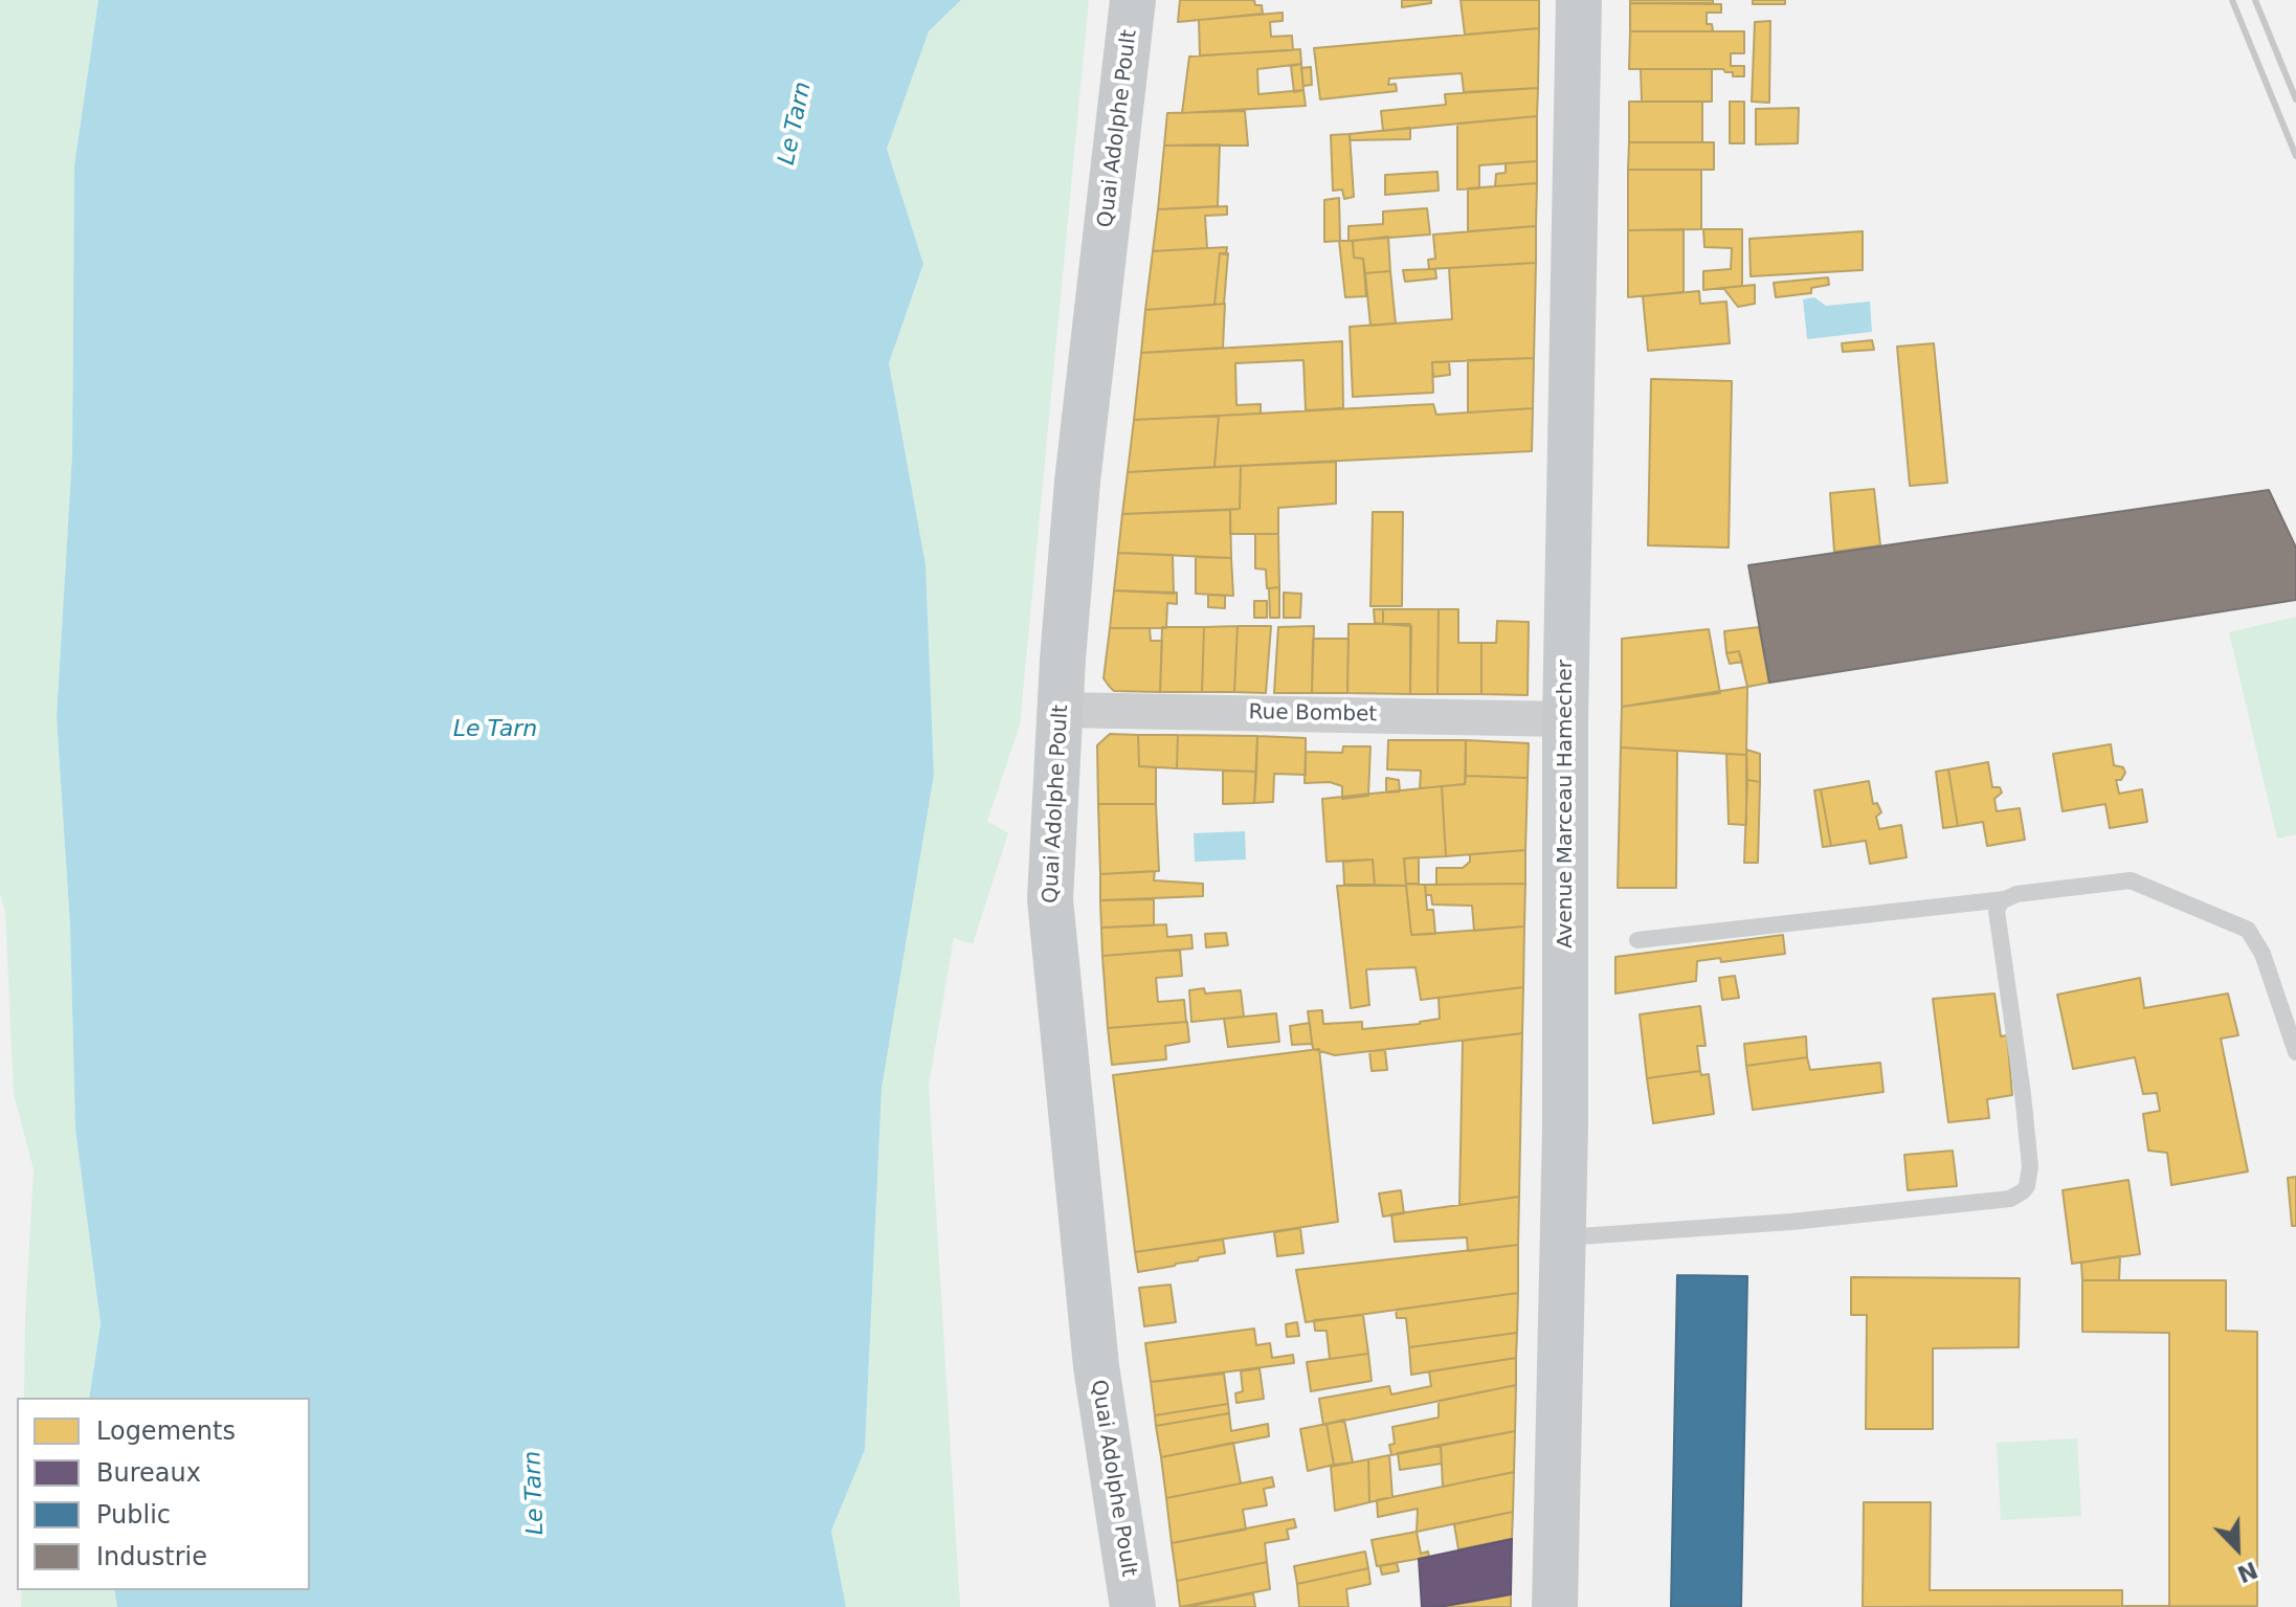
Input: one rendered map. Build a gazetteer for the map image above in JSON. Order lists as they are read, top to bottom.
{
  "streets": {
    "main road": ["Quai Adolphe Poult", "Avenue Marceau Hamecher"],
    "street": ["Rue Bombet"]
  },
  "crossings": [
    ["Quai Adolphe Poult", "Rue Bombet"],
    ["Rue Bombet", "Avenue Marceau Hamecher"]
  ],
  "water": ["Le Tarn"],
  "legend": [
    "Logements",
    "Bureaux",
    "Public",
    "Industrie"
  ],
  "north": "bottom right"
}
